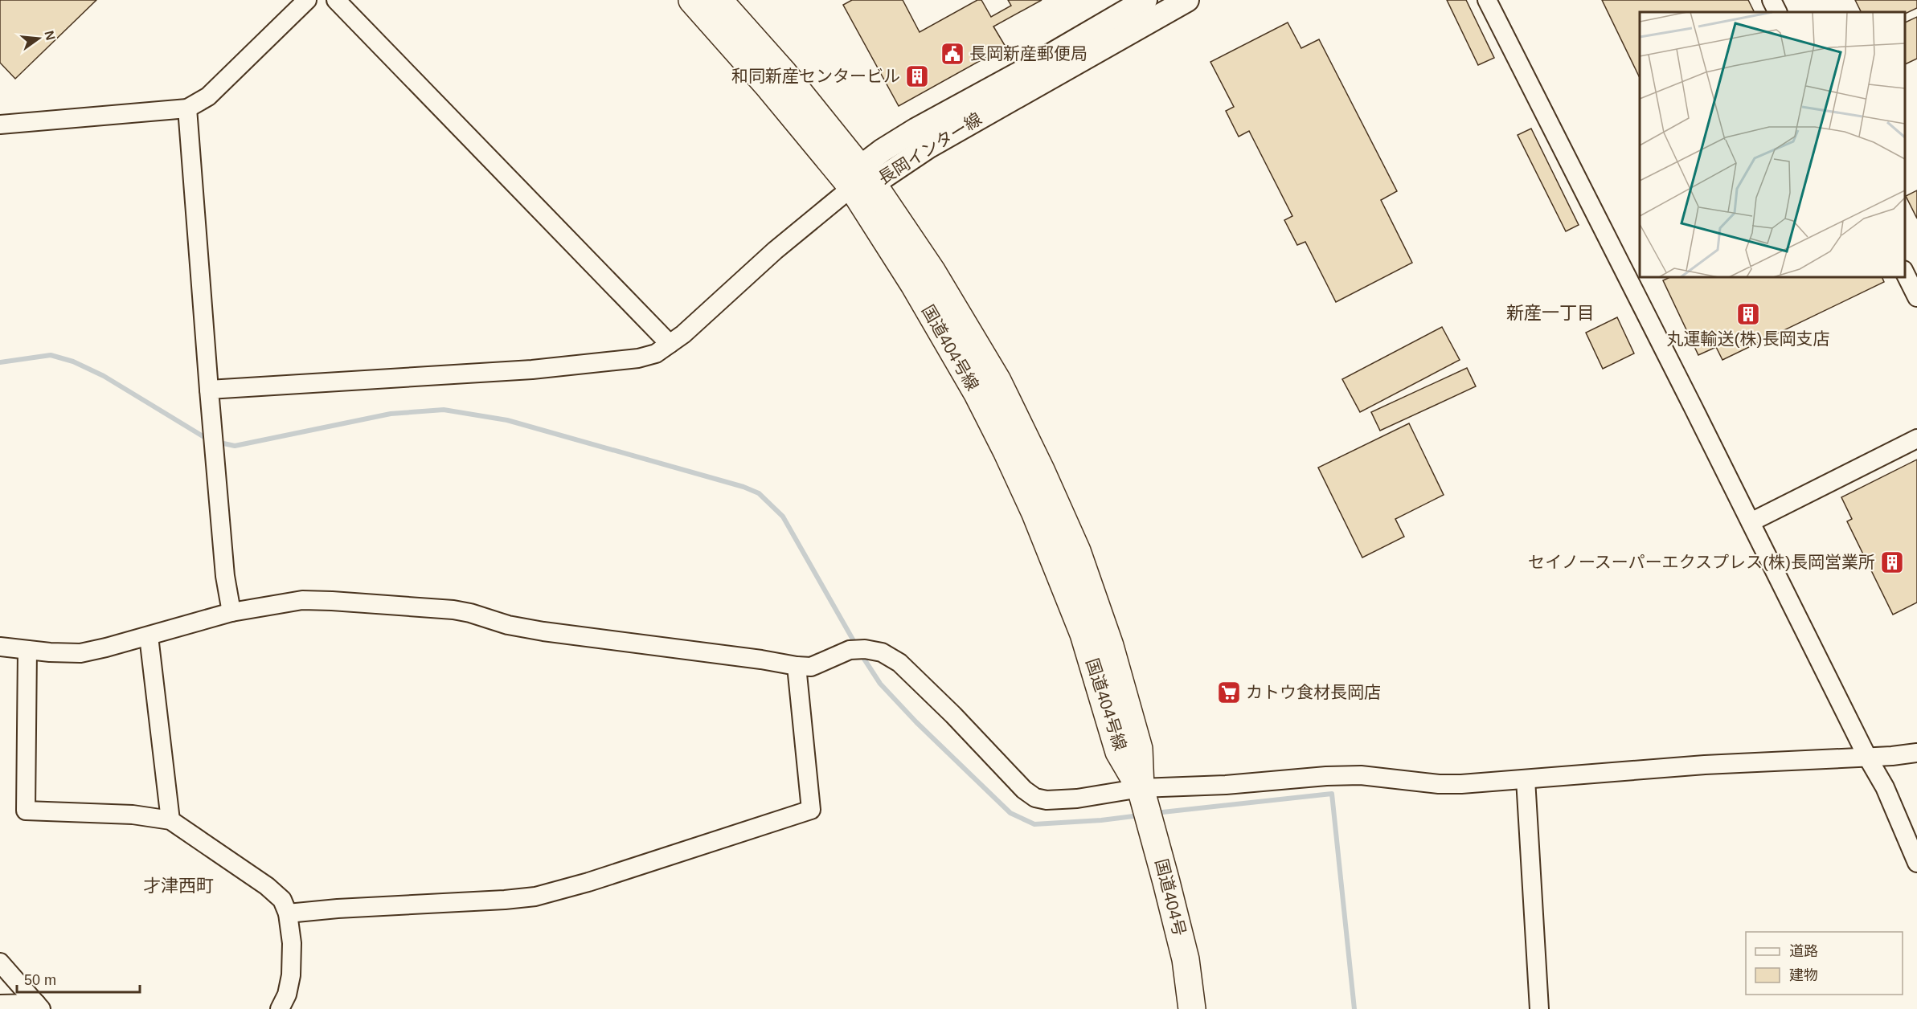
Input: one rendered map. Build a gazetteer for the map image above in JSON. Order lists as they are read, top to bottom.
{
  "streets": {
    "highway": ["国道404号線", "国道404号"],
    "main road": ["長岡インター線"]
  },
  "crossings": [
    ["長岡インター線", "国道404号線"],
    ["国道404号線", "国道404号"]
  ],
  "districts": ["新産一丁目", "才津西町"],
  "places": {
    "public building": ["長岡新産郵便局"],
    "building": ["和同新産センタービル", "丸運輸送(株)長岡支店", "セイノースーパーエクスプレス(株)長岡営業所"],
    "supermarket": ["カトウ食材長岡店"]
  },
  "legend": ["道路", "建物"],
  "scale_bar": "50 m",
  "north": "right"
}
